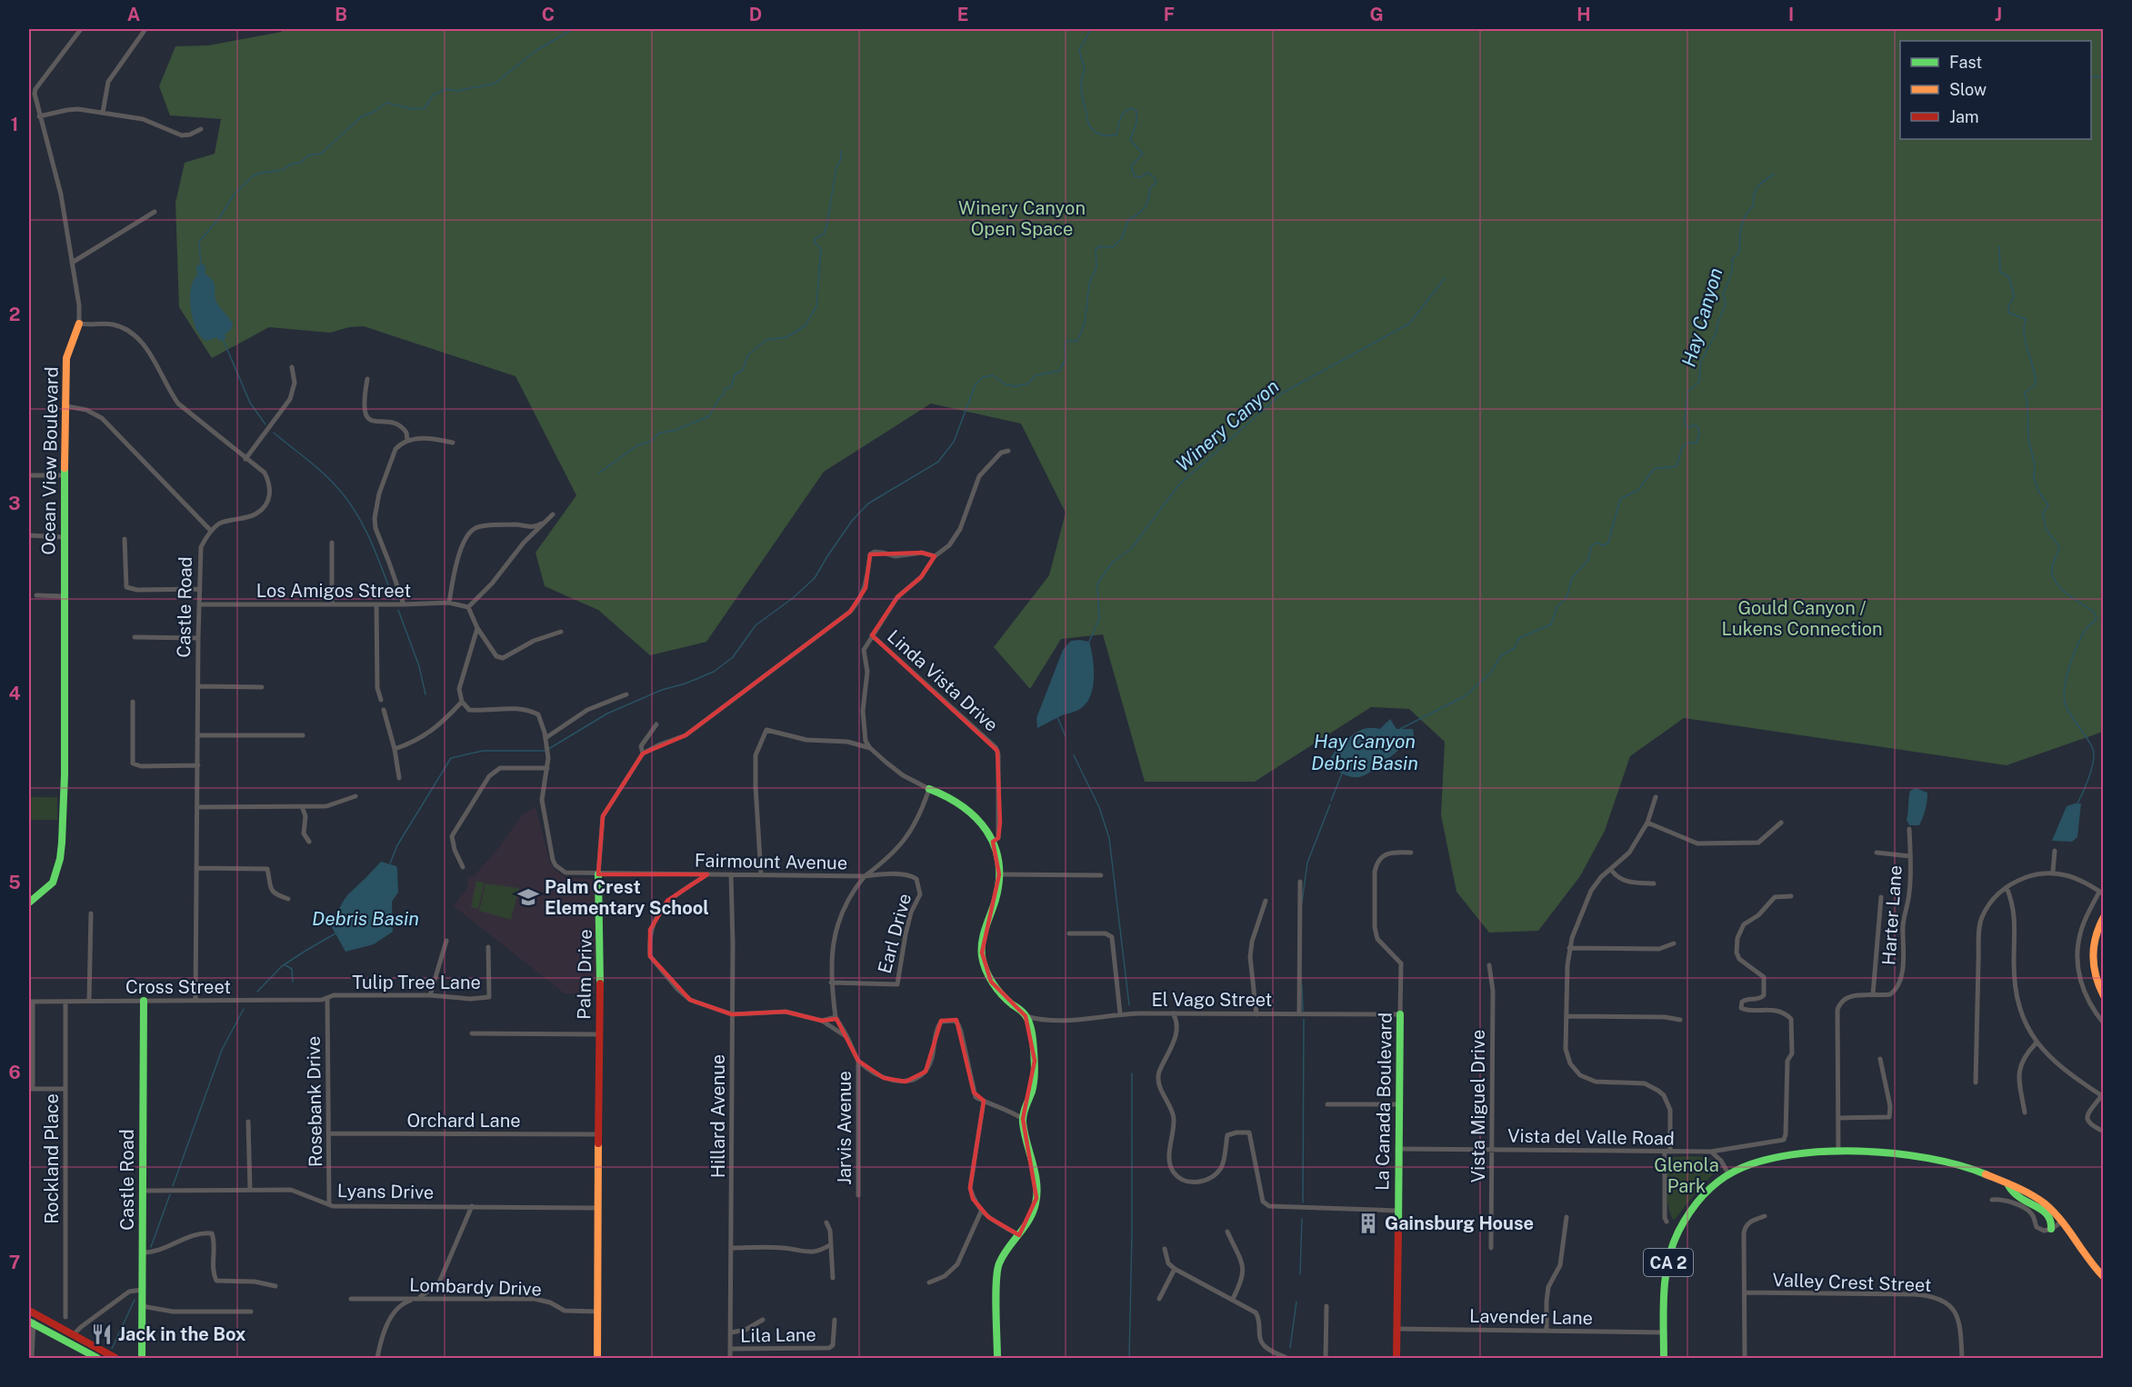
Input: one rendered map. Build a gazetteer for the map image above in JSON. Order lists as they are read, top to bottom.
{
  "streets": {
    "street": [
      "Ocean View Boulevard",
      "Los Amigos Street",
      "Castle Road",
      "Linda Vista Drive",
      "Fairmount Avenue",
      "Harter Lane",
      "Earl Drive",
      "Palm Drive",
      "Tulip Tree Lane",
      "Cross Street",
      "El Vago Street",
      "Rosebank Drive",
      "La Canada Boulevard",
      "Vista Miguel Drive",
      "Hillard Avenue",
      "Orchard Lane",
      "Jarvis Avenue",
      "Vista del Valle Road",
      "Rockland Place",
      "Lyans Drive",
      "CA 2",
      "Valley Crest Street",
      "Lombardy Drive",
      "Lavender Lane",
      "Lila Lane"
    ]
  },
  "crossings": [
    ["Los Amigos Street", "Castle Road"],
    ["Castle Road", "Cross Street"],
    ["Castle Road", "Lyans Drive"],
    ["Fairmount Avenue", "Earl Drive"],
    ["Fairmount Avenue", "Palm Drive"],
    ["Fairmount Avenue", "Hillard Avenue"],
    ["Harter Lane", "CA 2"],
    ["Palm Drive", "Orchard Lane"],
    ["Palm Drive", "Lyans Drive"],
    ["Palm Drive", "Lombardy Drive"],
    ["Tulip Tree Lane", "Cross Street"],
    ["Tulip Tree Lane", "Rosebank Drive"],
    ["Cross Street", "Rosebank Drive"],
    ["Cross Street", "Rockland Place"],
    ["El Vago Street", "La Canada Boulevard"],
    ["Rosebank Drive", "Orchard Lane"],
    ["Rosebank Drive", "Lyans Drive"],
    ["La Canada Boulevard", "Vista del Valle Road"],
    ["La Canada Boulevard", "Lavender Lane"],
    ["Vista Miguel Drive", "Vista del Valle Road"],
    ["Hillard Avenue", "Lila Lane"],
    ["CA 2", "Lavender Lane"]
  ],
  "water": [
    "Hay Canyon",
    "Winery Canyon",
    "Hay Canyon Debris Basin",
    "Debris Basin"
  ],
  "parks": ["Winery Canyon Open Space", "Gould Canyon / Lukens Connection", "Glenola Park"],
  "places": {
    "school or university": ["Palm Crest Elementary School"],
    "building": ["Gainsburg House"],
    "restaurant": ["Jack in the Box"]
  },
  "legend": ["Fast", "Slow", "Jam"],
  "grid": {
    "columns": [
      "A",
      "B",
      "C",
      "D",
      "E",
      "F",
      "G",
      "H",
      "I",
      "J"
    ],
    "rows": [
      "1",
      "2",
      "3",
      "4",
      "5",
      "6",
      "7"
    ]
  }
}
